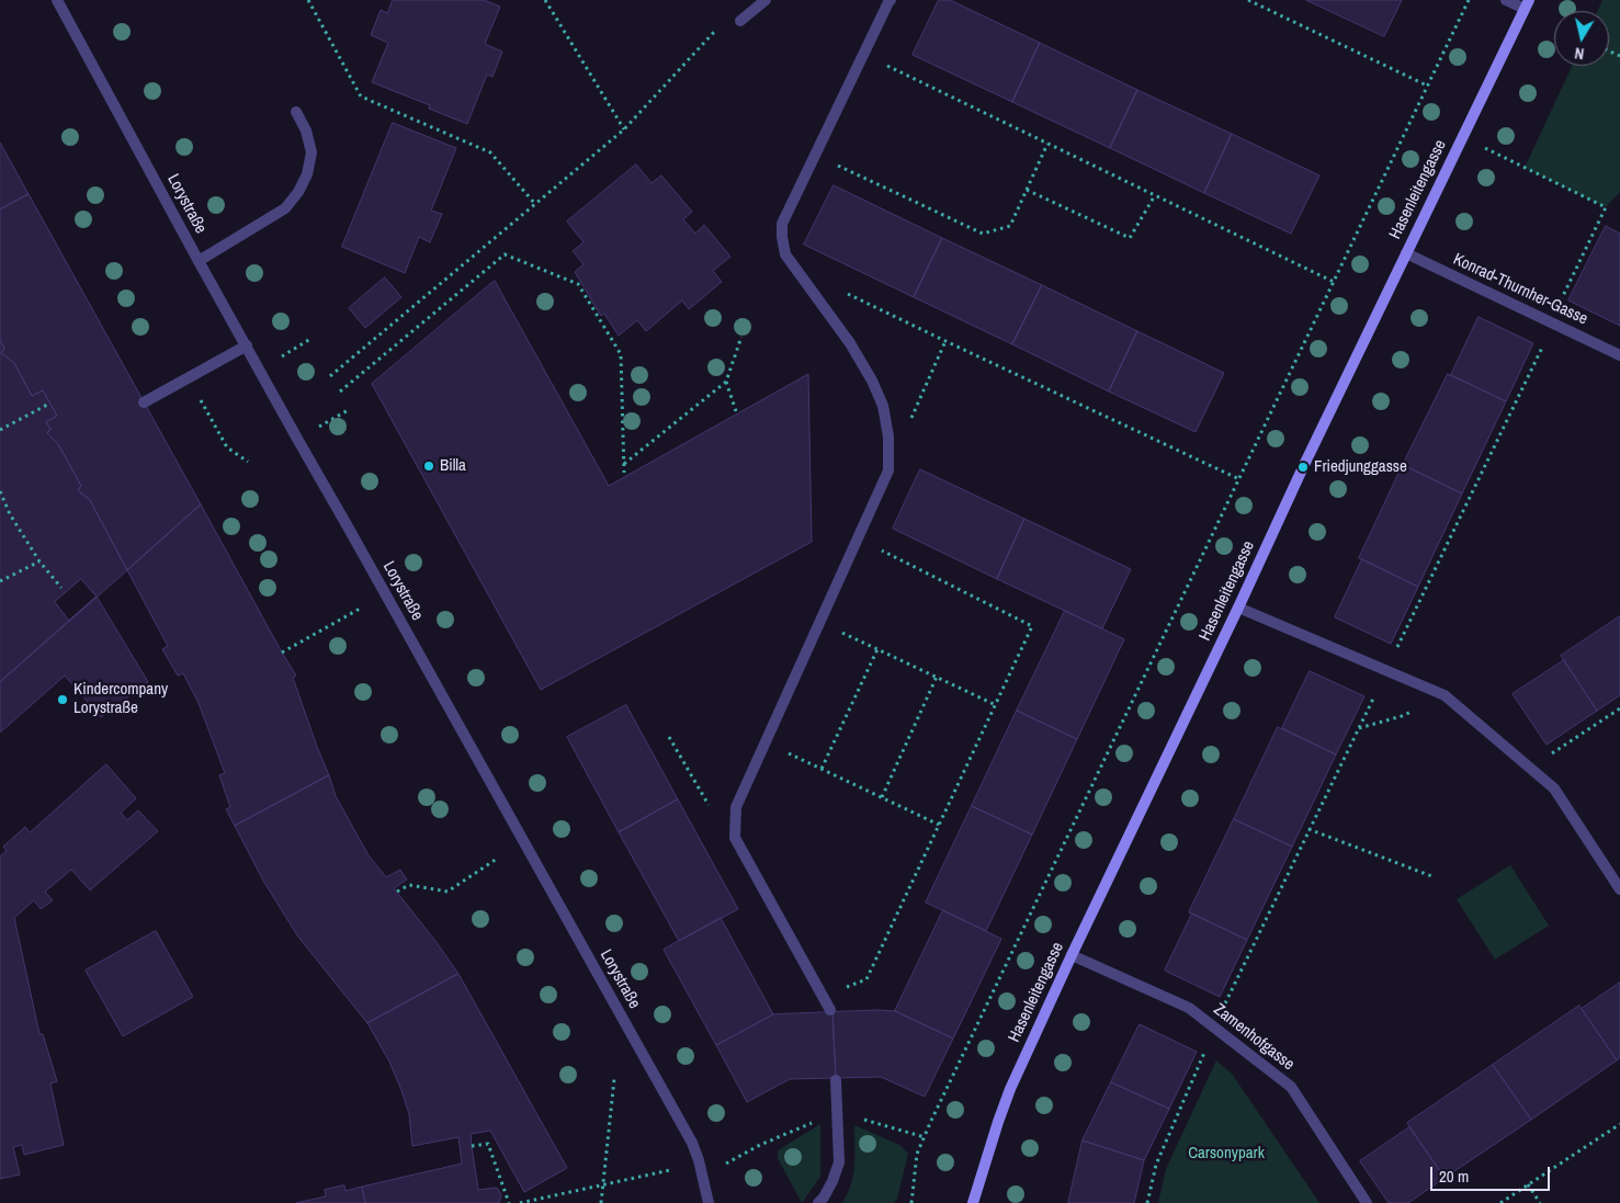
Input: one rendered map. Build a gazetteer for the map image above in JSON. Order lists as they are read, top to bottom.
{
  "streets": {
    "street": [
      "Hasenleitengasse",
      "Lorystraße",
      "Konrad-Thurnher-Gasse",
      "Zamenhofgasse"
    ]
  },
  "crossings": [
    ["Hasenleitengasse", "Konrad-Thurnher-Gasse"],
    ["Hasenleitengasse", "Zamenhofgasse"]
  ],
  "parks": ["Carsonypark"],
  "places": ["Billa", "Friedjunggasse", "Kindercompany Lorystraße"],
  "scale_bar": "20 m",
  "north": "bottom"
}
